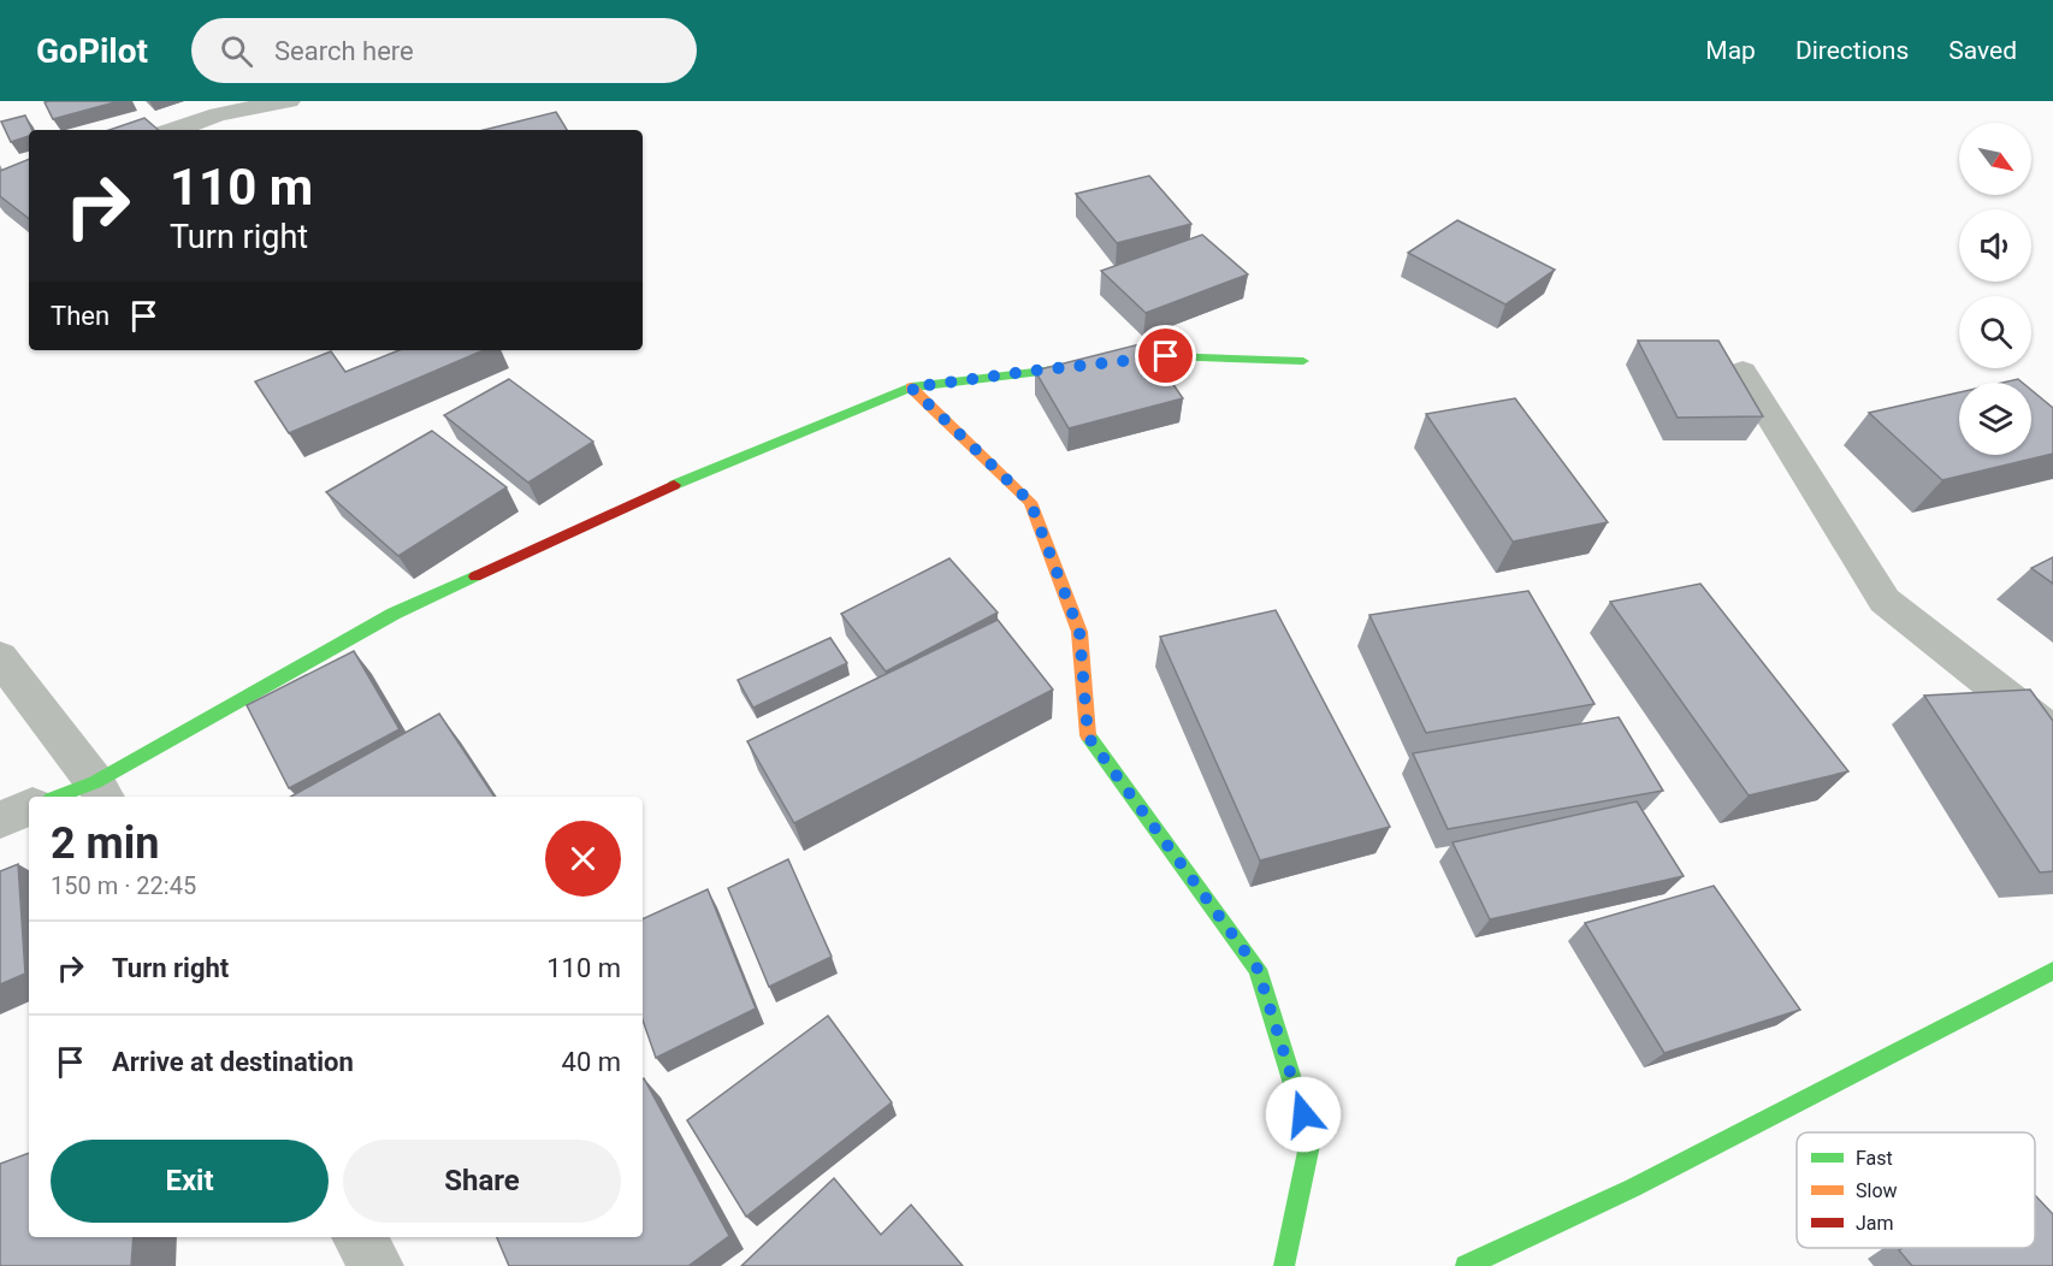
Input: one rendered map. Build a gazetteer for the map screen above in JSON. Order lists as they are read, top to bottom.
{
  "legend": ["Fast", "Slow", "Jam"],
  "north": "bottom right",
  "page": {
    "header": "GoPilot",
    "search": "Search here",
    "nav": ["Map", "Directions", "Saved"],
    "turn": ["110 m", "Turn right"],
    "then": "Then",
    "heading": ["2 min", "150 m · 22:45"],
    "list": [
      {
        "name": "Turn right",
        "value": "110 m"
      },
      {
        "name": "Arrive at destination",
        "value": "40 m"
      }
    ],
    "buttons": ["Exit", "Share"]
  }
}
